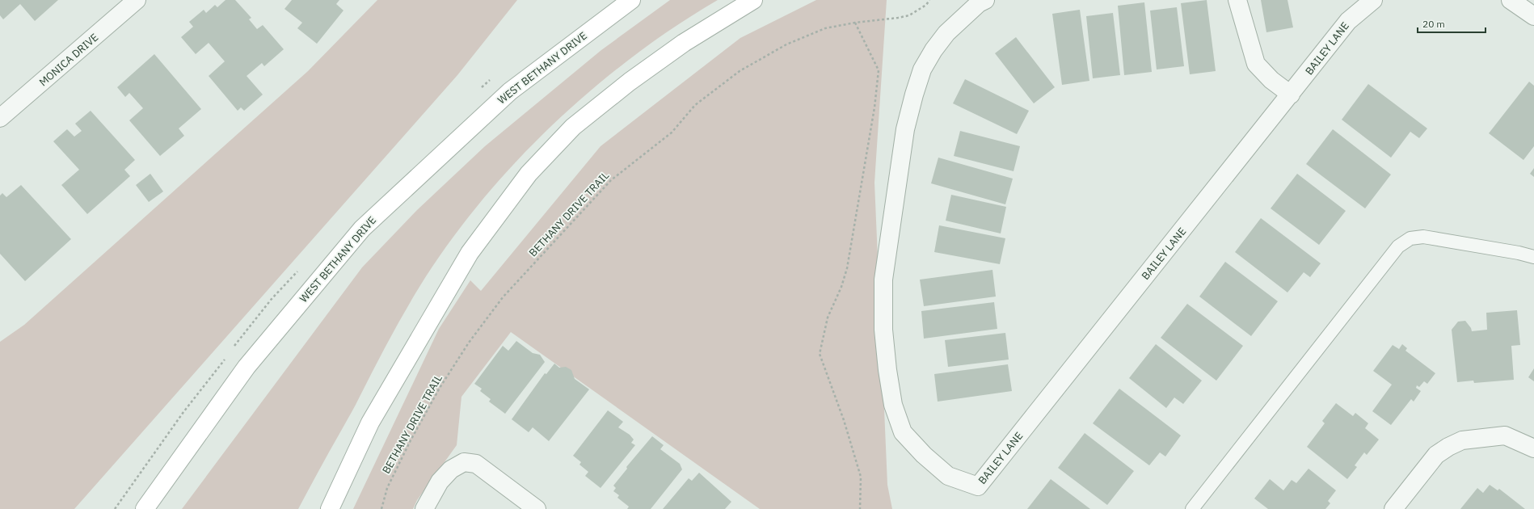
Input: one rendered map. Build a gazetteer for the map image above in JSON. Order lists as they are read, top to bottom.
{
  "streets": {
    "main road": ["WEST BETHANY DRIVE"],
    "street": ["BAILEY LANE", "MONICA DRIVE"],
    "path": ["BETHANY DRIVE TRAIL"]
  },
  "scale_bar": "20 m"
}
